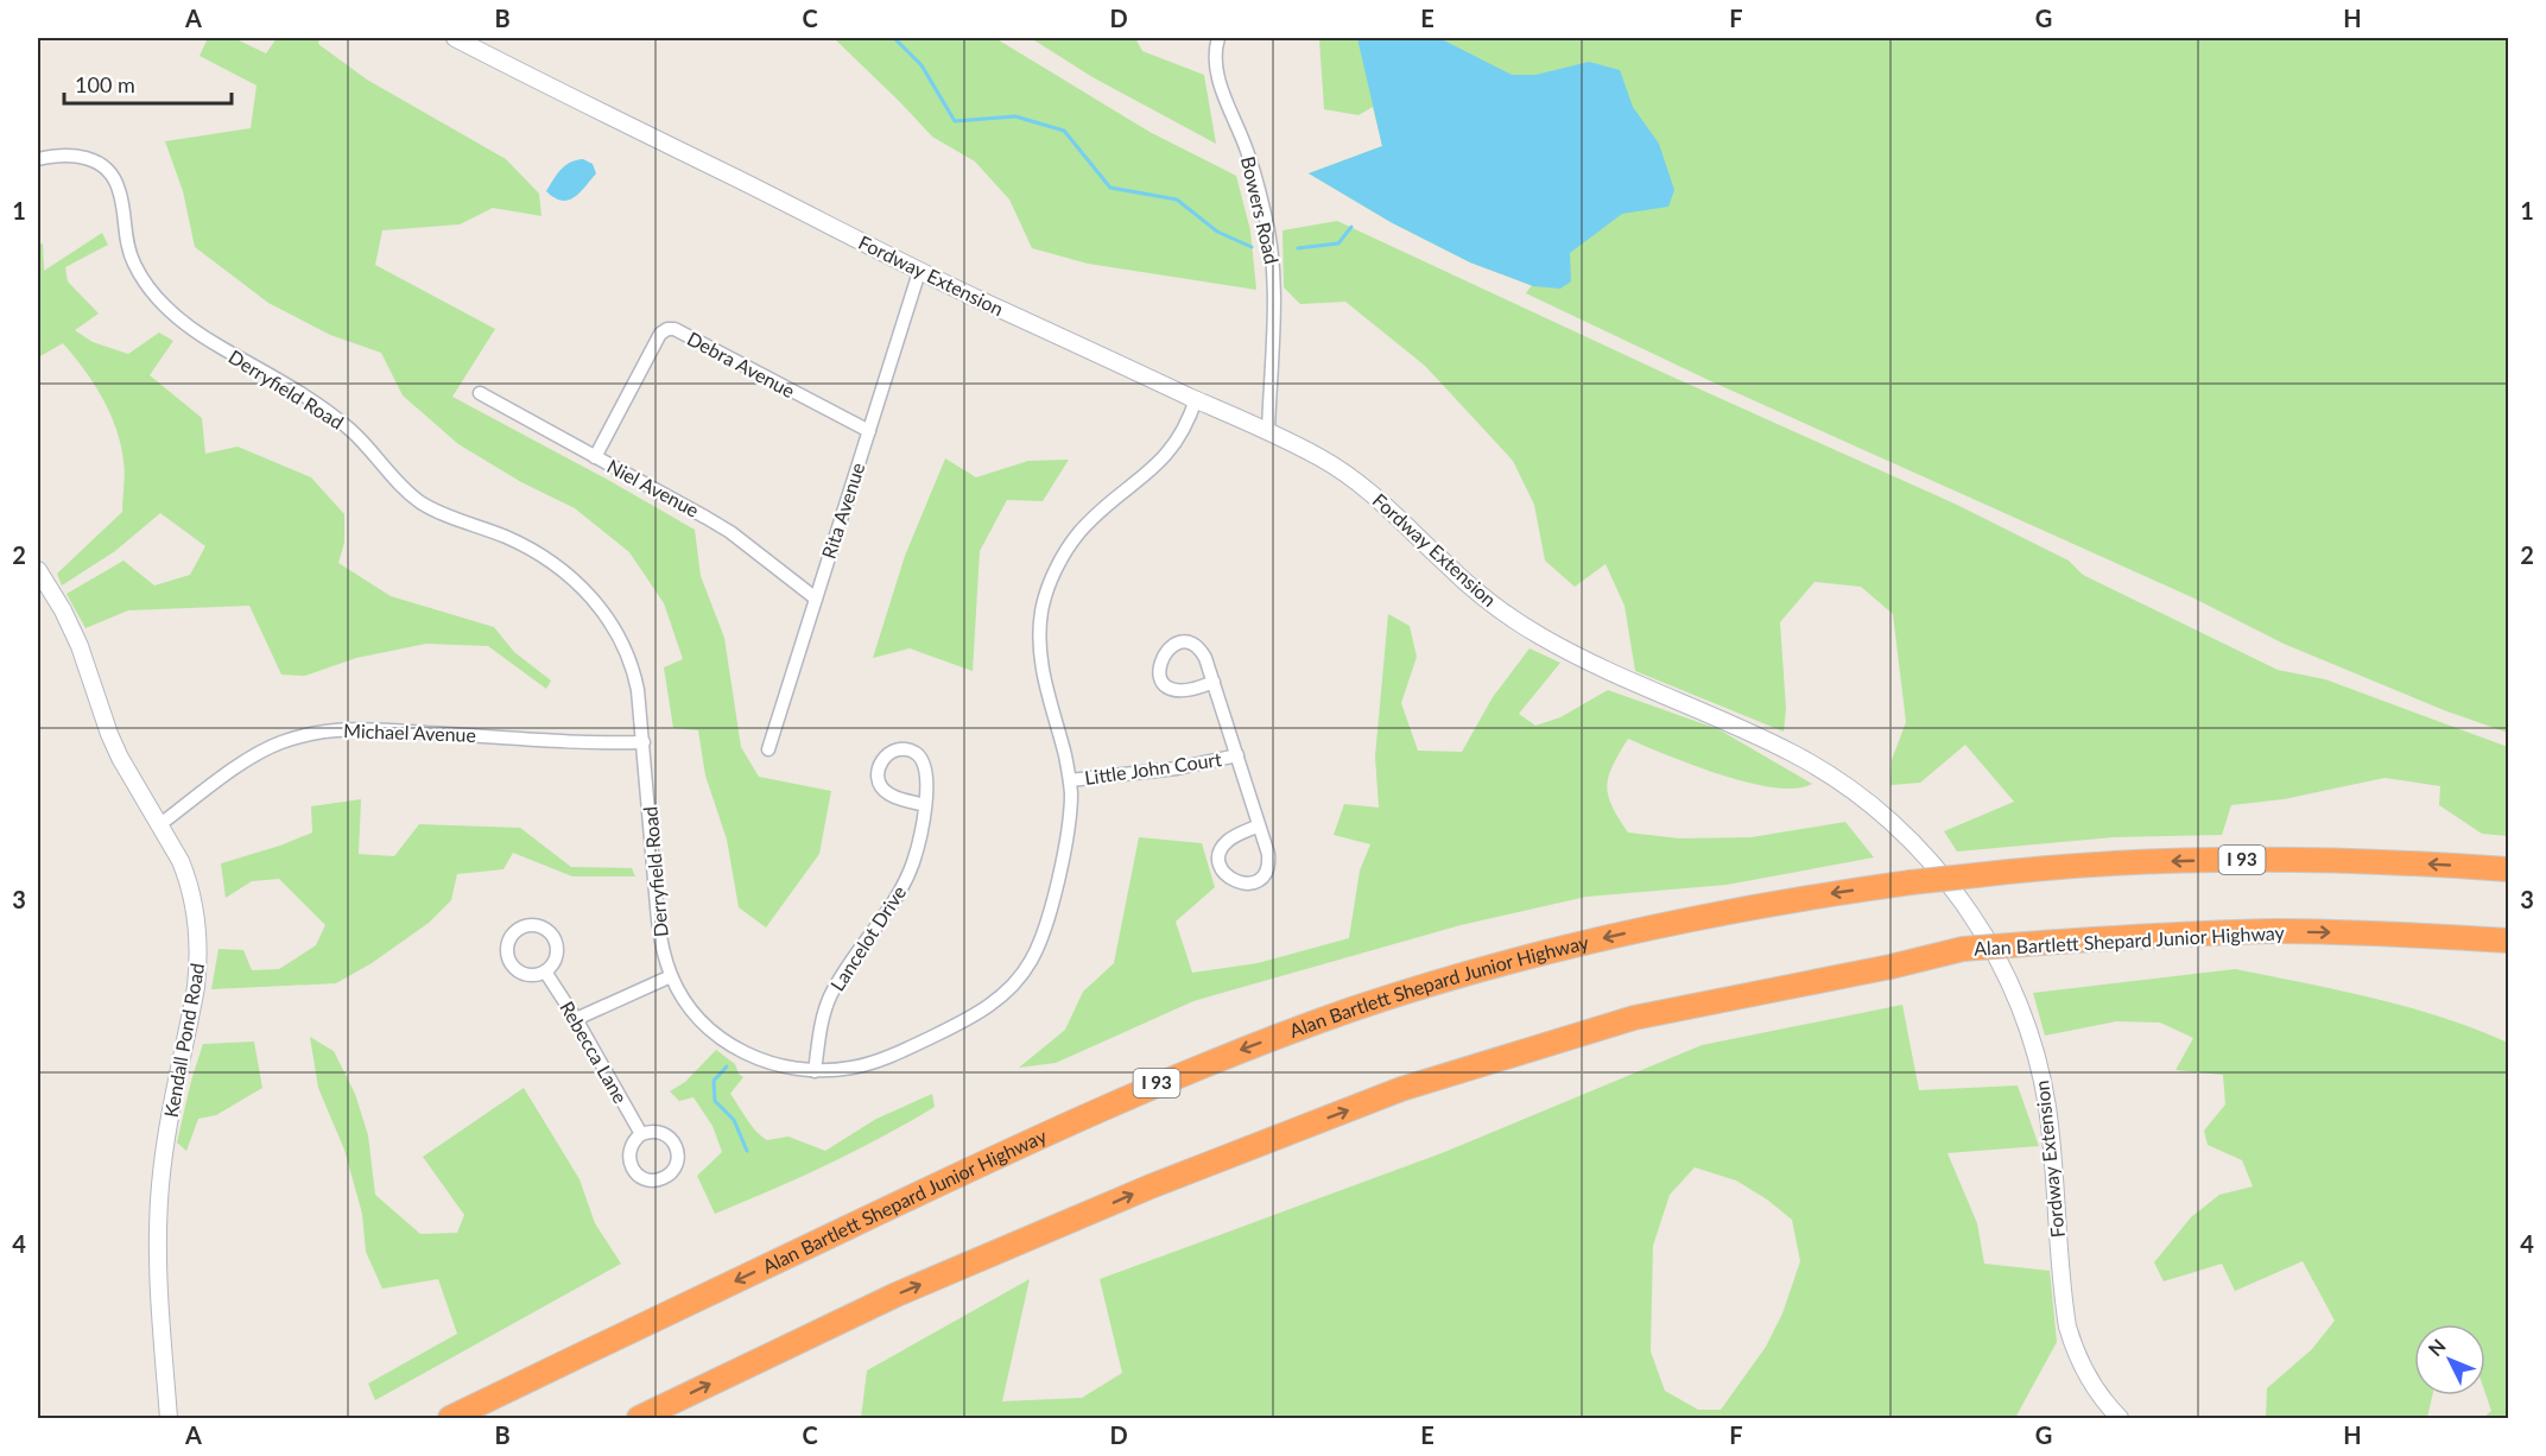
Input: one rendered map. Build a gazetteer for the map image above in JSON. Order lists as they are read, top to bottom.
{
  "streets": {
    "highway": ["I 93", "Alan Bartlett Shepard Junior Highway"],
    "street": [
      "Bowers Road",
      "Fordway Extension",
      "Debra Avenue",
      "Derryfield Road",
      "Niel Avenue",
      "Rita Avenue",
      "Michael Avenue",
      "Little John Court",
      "Lancelot Drive",
      "Kendall Pond Road",
      "Rebecca Lane"
    ]
  },
  "crossings": [
    ["Bowers Road", "Fordway Extension"],
    ["Fordway Extension", "Derryfield Road"],
    ["Fordway Extension", "Rita Avenue"],
    ["Debra Avenue", "Niel Avenue"],
    ["Debra Avenue", "Rita Avenue"],
    ["Derryfield Road", "Michael Avenue"],
    ["Derryfield Road", "Little John Court"],
    ["Derryfield Road", "Lancelot Drive"],
    ["Niel Avenue", "Rita Avenue"],
    ["Michael Avenue", "Kendall Pond Road"]
  ],
  "scale_bar": "100 m",
  "north": "top left",
  "grid": {
    "columns": [
      "A",
      "B",
      "C",
      "D",
      "E",
      "F",
      "G",
      "H"
    ],
    "rows": [
      "1",
      "2",
      "3",
      "4"
    ]
  }
}
